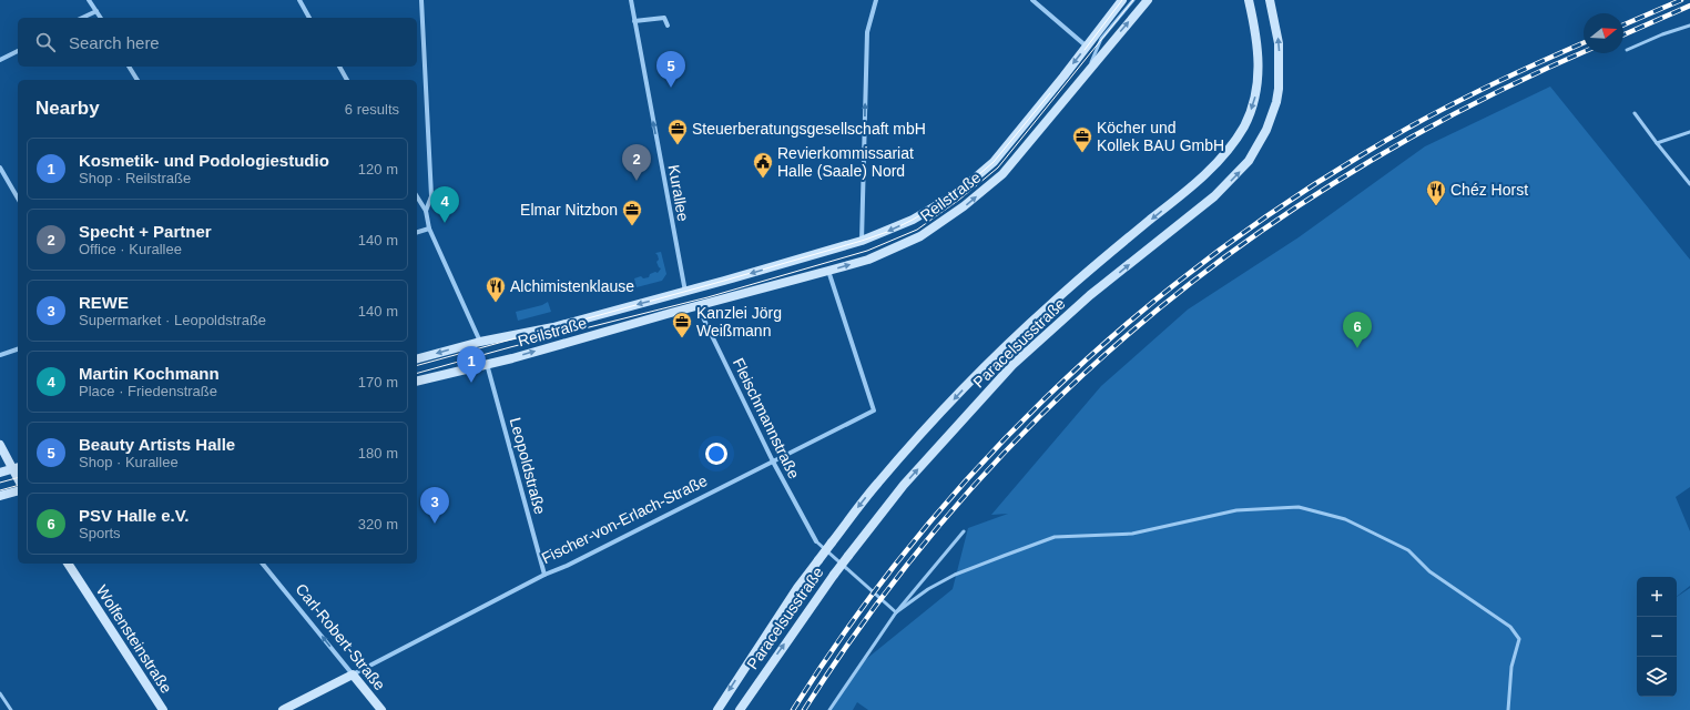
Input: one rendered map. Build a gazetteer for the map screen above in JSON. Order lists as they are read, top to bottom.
{
  "streets": {
    "main road": [
      "Reilstraße",
      "Paracelsusstraße",
      "Fischer-von-Erlach-Straße",
      "Carl-Robert-Straße",
      "Wolfensteinstraße"
    ],
    "street": ["Kurallee", "Fleischmannstraße", "Leopoldstraße"]
  },
  "crossings": [
    ["Kurallee", "Reilstraße"],
    ["Reilstraße", "Fleischmannstraße"],
    ["Reilstraße", "Leopoldstraße"],
    ["Reilstraße", "Fischer-von-Erlach-Straße"],
    ["Fleischmannstraße", "Fischer-von-Erlach-Straße"],
    ["Leopoldstraße", "Fischer-von-Erlach-Straße"],
    ["Fischer-von-Erlach-Straße", "Carl-Robert-Straße"]
  ],
  "one_way": ["Kurallee", "Carl-Robert-Straße"],
  "places": {
    "office": [
      "Steuerberatungsgesellschaft mbH",
      "Köcher und Kollek BAU GmbH",
      "Elmar Nitzbon",
      "Kanzlei Jörg Weißmann"
    ],
    "public building": ["Revierkommissariat Halle (Saale) Nord"],
    "restaurant": ["Chéz Horst", "Alchimistenklause"]
  },
  "north": "right",
  "page": {
    "search": "Search here",
    "pins": [
      "5",
      "2",
      "4",
      "6",
      "1",
      "3"
    ],
    "heading": ["Nearby", "6 results"],
    "list": [
      {
        "mark": "1",
        "name": "Kosmetik- und Podologiestudio",
        "note": "Shop · Reilstraße",
        "value": "120 m"
      },
      {
        "mark": "2",
        "name": "Specht + Partner",
        "note": "Office · Kurallee",
        "value": "140 m"
      },
      {
        "mark": "3",
        "name": "REWE",
        "note": "Supermarket · Leopoldstraße",
        "value": "140 m"
      },
      {
        "mark": "4",
        "name": "Martin Kochmann",
        "note": "Place · Friedenstraße",
        "value": "170 m"
      },
      {
        "mark": "5",
        "name": "Beauty Artists Halle",
        "note": "Shop · Kurallee",
        "value": "180 m"
      },
      {
        "mark": "6",
        "name": "PSV Halle e.V.",
        "note": "Sports",
        "value": "320 m"
      }
    ],
    "map_buttons": ["+", "−"]
  }
}
